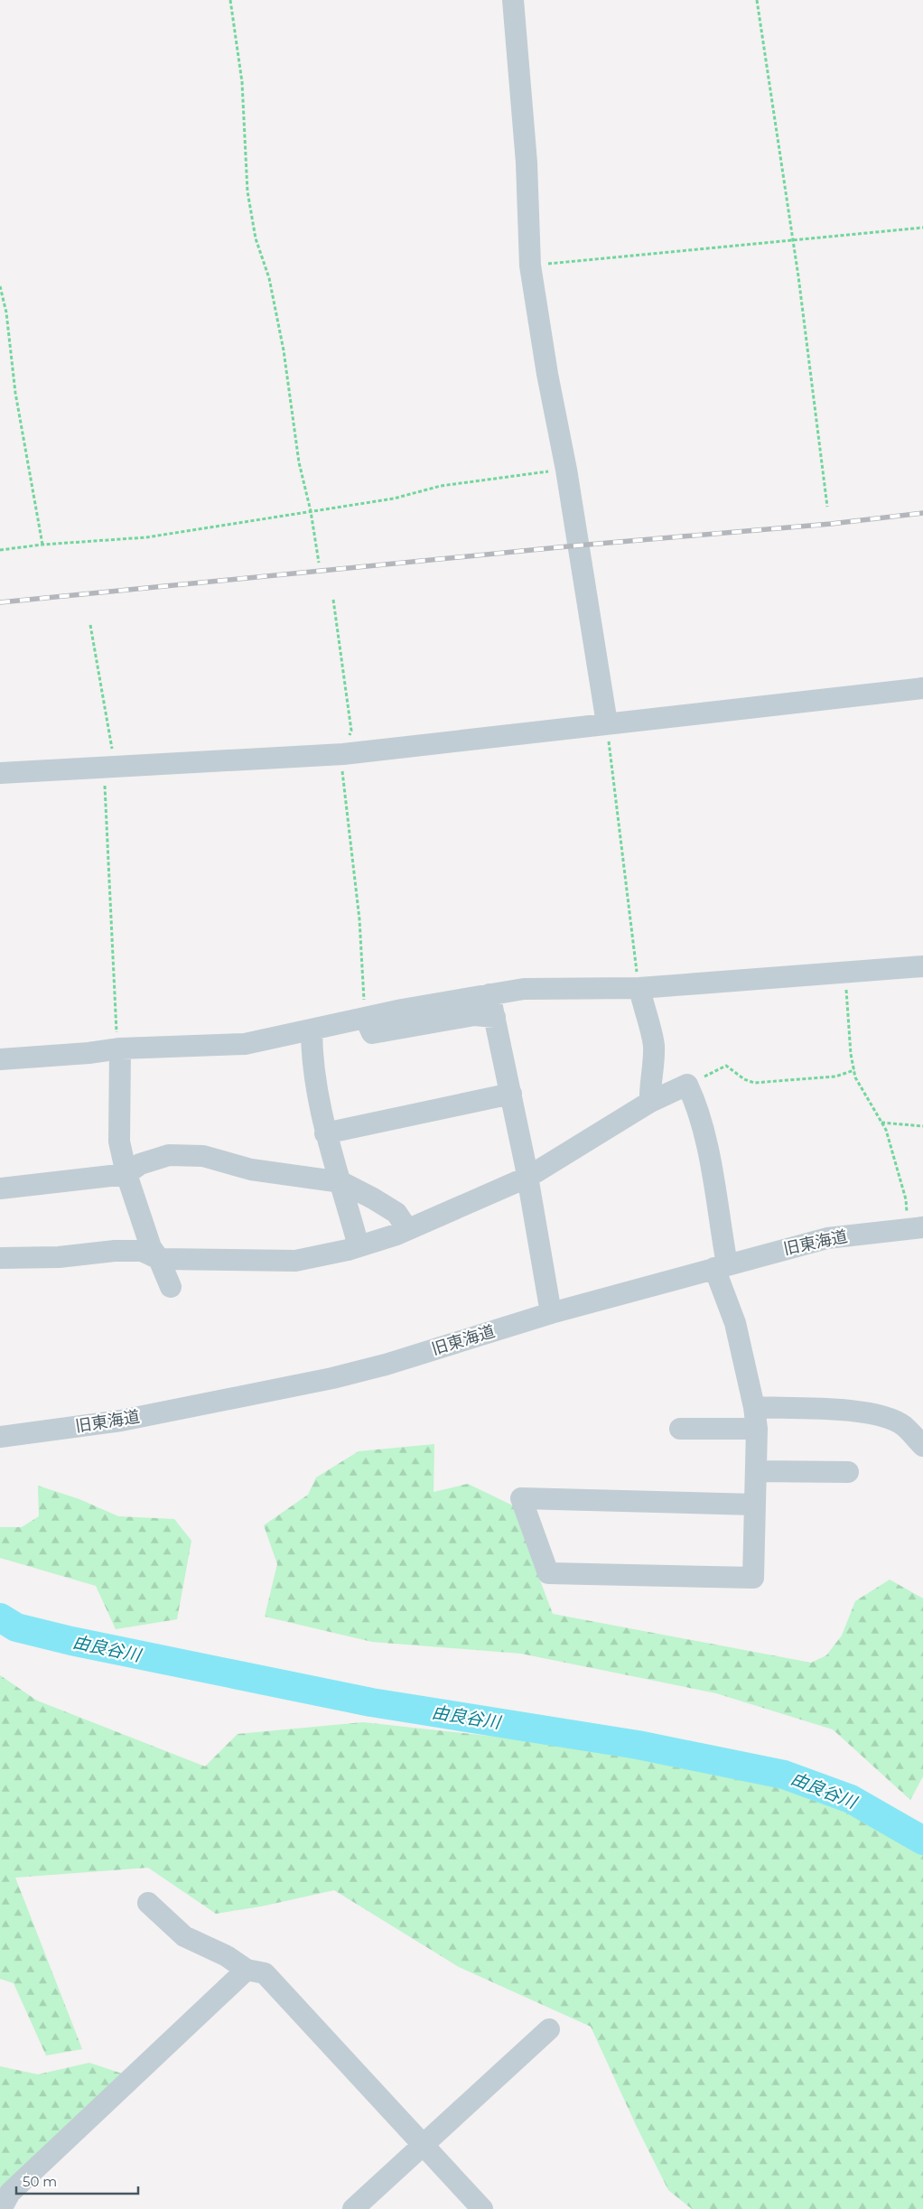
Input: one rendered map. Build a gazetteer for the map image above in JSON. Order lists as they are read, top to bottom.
{
  "streets": {
    "street": ["旧東海道"]
  },
  "water": ["由良谷川"],
  "scale_bar": "50 m"
}
